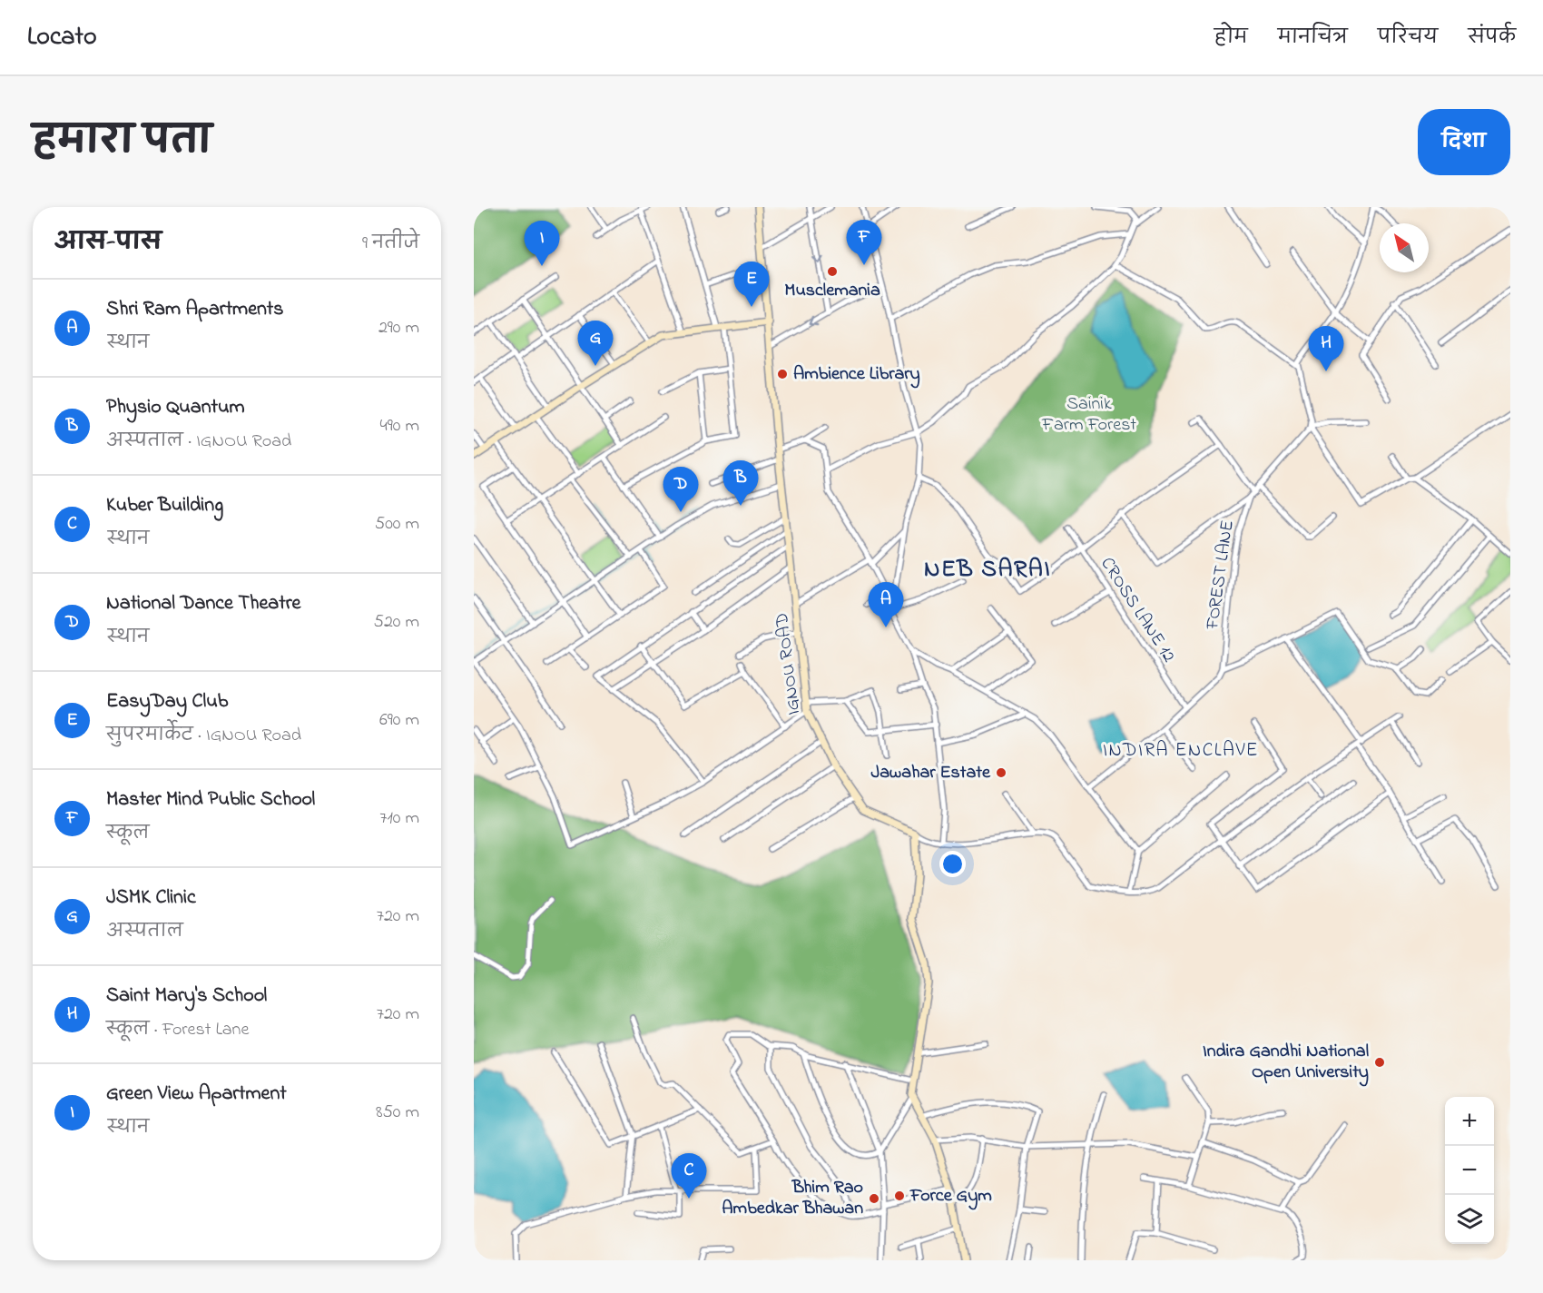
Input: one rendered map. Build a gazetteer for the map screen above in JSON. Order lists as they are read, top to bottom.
{
  "streets": {
    "street": ["FOREST LANE", "CROSS LANE 12", "IGNOU ROAD"]
  },
  "districts": ["NEB SARAI", "INDIRA ENCLAVE"],
  "parks": ["Sainik Farm Forest"],
  "places": [
    "Musclemania",
    "Ambience Library",
    "Jawahar Estate",
    "Indira Gandhi National Open University",
    "Force Gym",
    "Bhim Rao Ambedkar Bhawan"
  ],
  "north": "top left",
  "page": {
    "header": "Locato",
    "nav": [
      "होम",
      "मानचित्र",
      "परिचय",
      "संपर्क"
    ],
    "title": "हमारा पता",
    "buttons": "दिशा",
    "heading": ["आस-पास", "9 नतीजे"],
    "pins": [
      "F",
      "I",
      "E",
      "G",
      "H",
      "B",
      "D",
      "A",
      "C"
    ],
    "list": [
      {
        "mark": "A",
        "name": "Shri Ram Apartments",
        "note": "स्थान",
        "value": "290 m"
      },
      {
        "mark": "B",
        "name": "Physio Quantum",
        "note": "अस्पताल · IGNOU Road",
        "value": "490 m"
      },
      {
        "mark": "C",
        "name": "Kuber Building",
        "note": "स्थान",
        "value": "500 m"
      },
      {
        "mark": "D",
        "name": "National Dance Theatre",
        "note": "स्थान",
        "value": "520 m"
      },
      {
        "mark": "E",
        "name": "EasyDay Club",
        "note": "सुपरमार्केट · IGNOU Road",
        "value": "690 m"
      },
      {
        "mark": "F",
        "name": "Master Mind Public School",
        "note": "स्कूल",
        "value": "710 m"
      },
      {
        "mark": "G",
        "name": "JSMK Clinic",
        "note": "अस्पताल",
        "value": "720 m"
      },
      {
        "mark": "H",
        "name": "Saint Mary's School",
        "note": "स्कूल · Forest Lane",
        "value": "720 m"
      },
      {
        "mark": "I",
        "name": "Green View Apartment",
        "note": "स्थान",
        "value": "850 m"
      }
    ],
    "map_buttons": ["+", "−"]
  }
}
